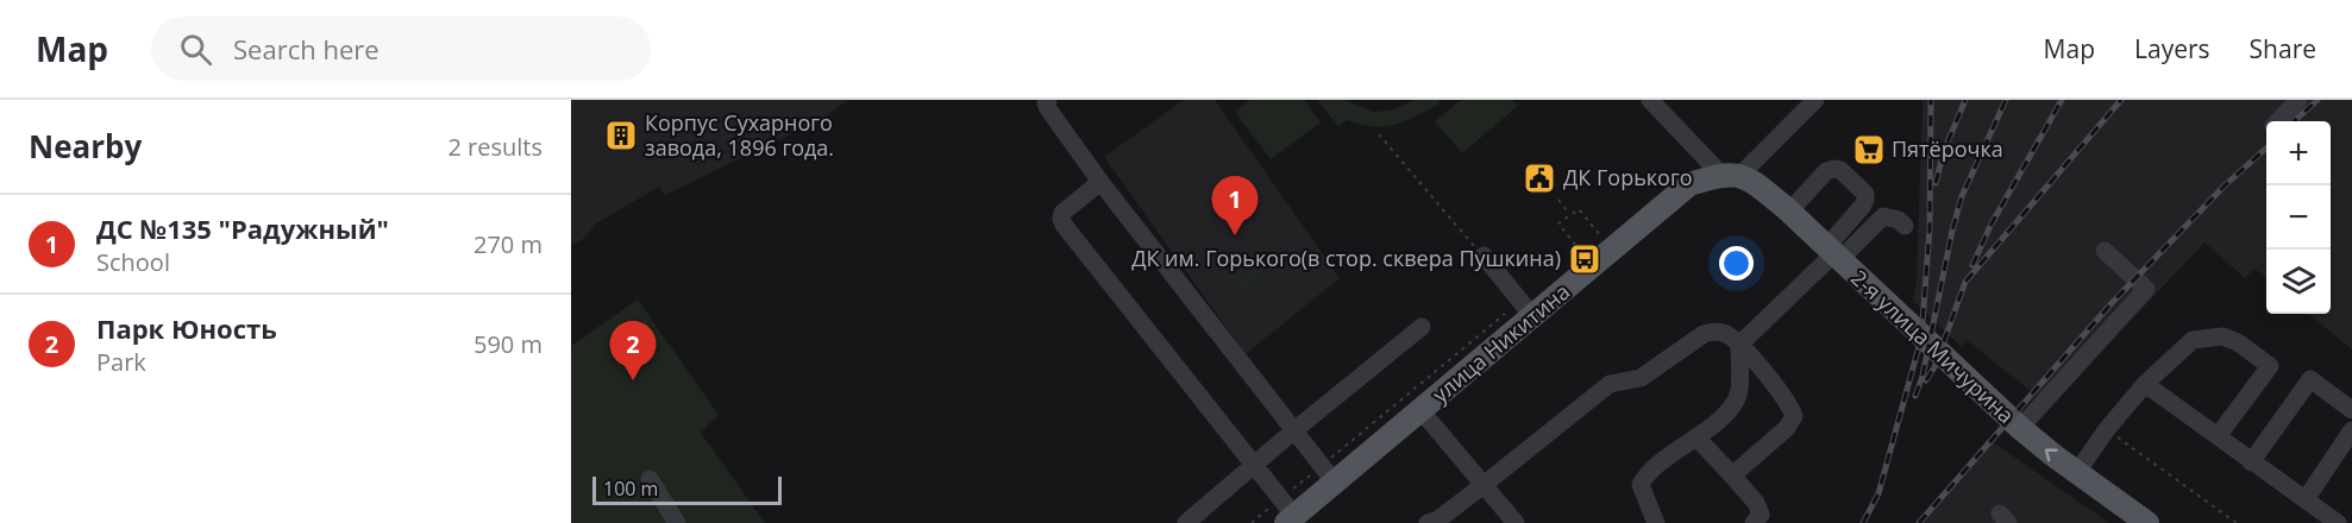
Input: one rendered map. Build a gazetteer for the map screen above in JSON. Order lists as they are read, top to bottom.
{
  "streets": {
    "main road": ["улица Никитина", "2-я улица Мичурина"]
  },
  "crossings": [
    ["улица Никитина", "2-я улица Мичурина"]
  ],
  "places": {
    "building": ["Корпус Сухарного завода, 1896 года."],
    "supermarket": ["Пятёрочка"],
    "public building": ["ДК Горького"],
    "bus stop": ["ДК им. Горького(в стор. сквера Пушкина)"]
  },
  "scale_bar": "100 m",
  "page": {
    "header": "Map",
    "search": "Search here",
    "nav": ["Map", "Layers", "Share"],
    "heading": ["Nearby", "2 results"],
    "map_buttons": ["+", "−"],
    "pins": ["1", "2"],
    "list": [
      {
        "mark": "1",
        "name": "ДС №135 \"Радужный\"",
        "note": "School",
        "value": "270 m"
      },
      {
        "mark": "2",
        "name": "Парк Юность",
        "note": "Park",
        "value": "590 m"
      }
    ],
    "scale": "100 m"
  }
}
